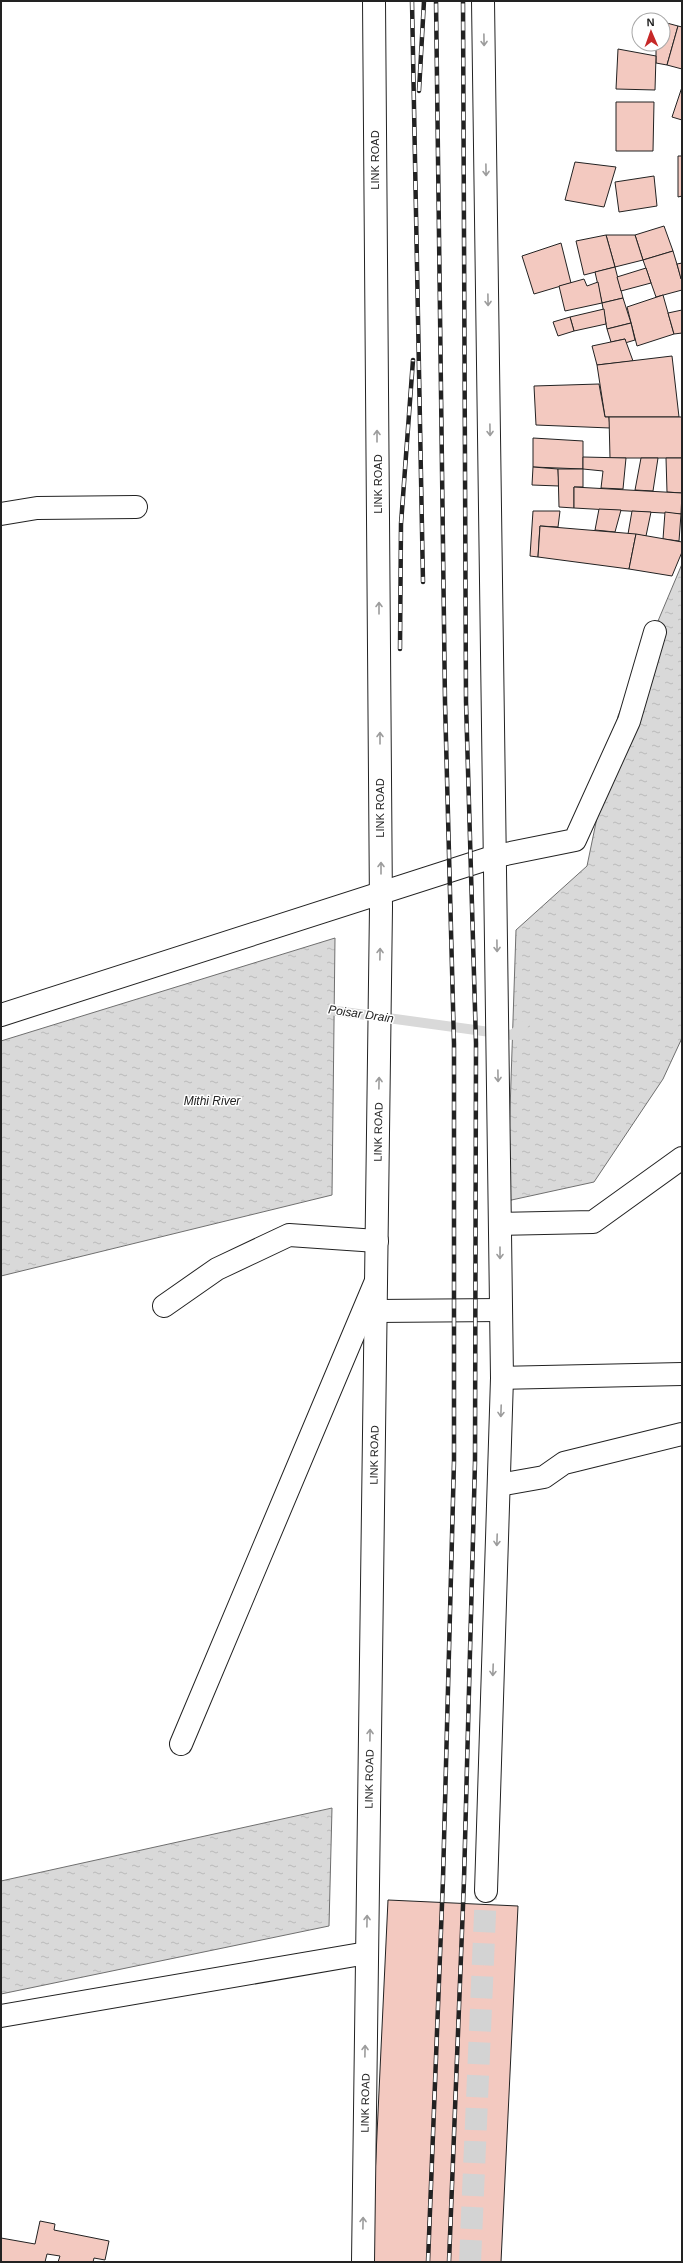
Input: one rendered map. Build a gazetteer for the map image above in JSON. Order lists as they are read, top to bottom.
{
  "streets": {
    "main road": ["LINK ROAD"]
  },
  "water": ["Poisar Drain", "Mithi River"],
  "north": "top"
}
